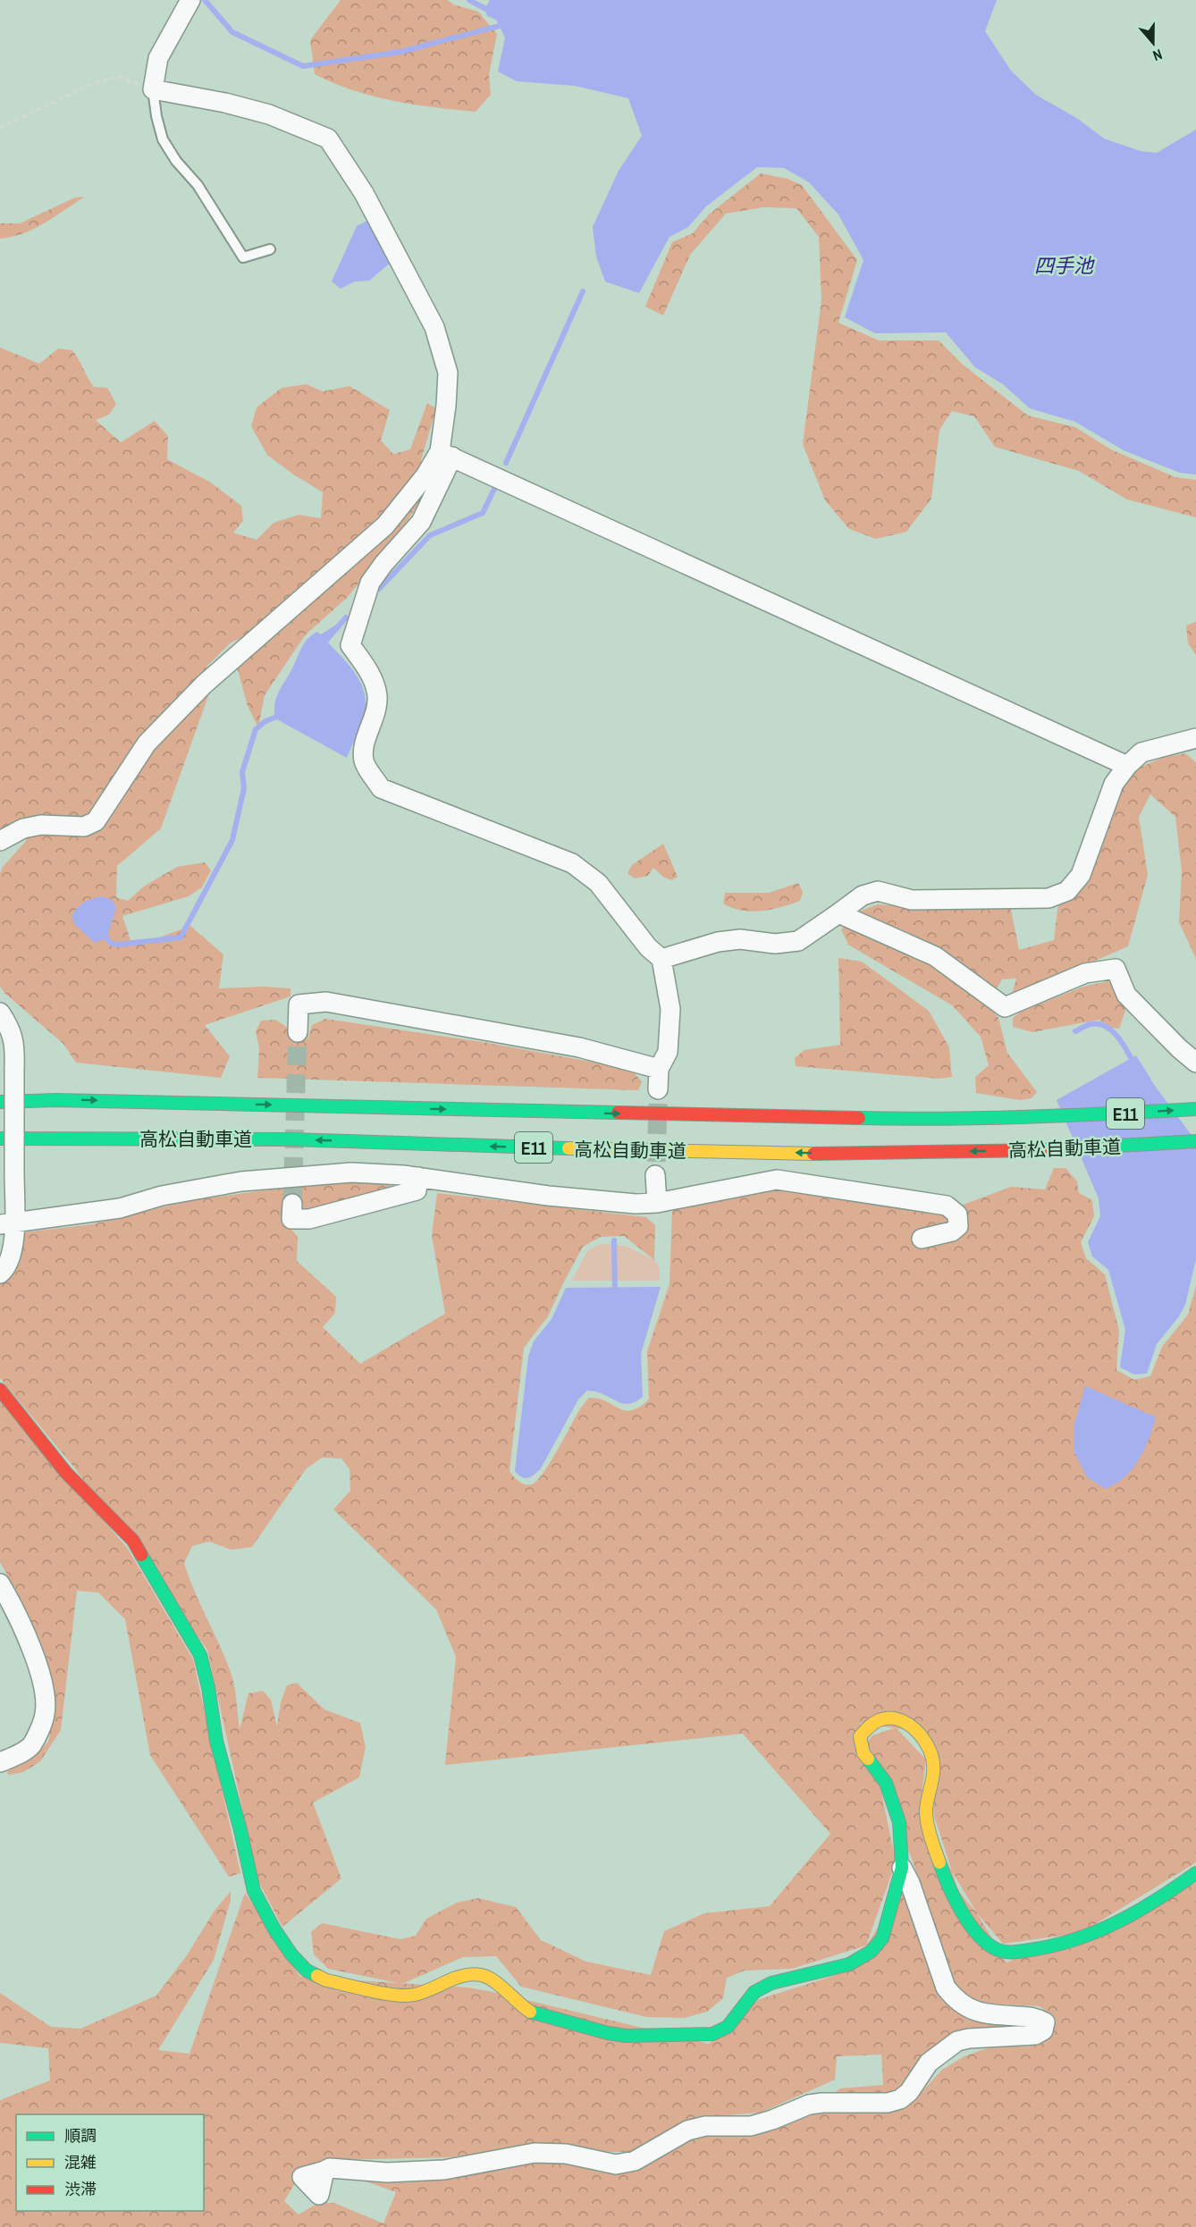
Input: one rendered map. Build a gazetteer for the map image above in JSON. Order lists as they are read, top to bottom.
{
  "streets": {
    "main road": ["E11", "高松自動車道"]
  },
  "water": ["四手池"],
  "legend": ["順調", "混雑", "渋滞"],
  "north": "bottom"
}
